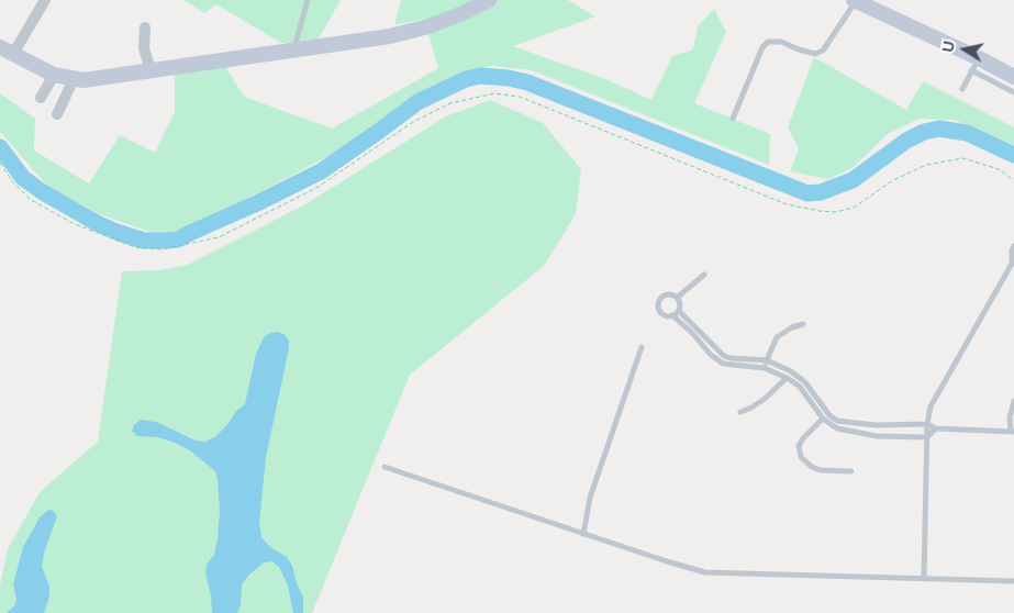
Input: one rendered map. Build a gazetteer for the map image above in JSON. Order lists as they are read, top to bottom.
{
  "north": "left"
}
